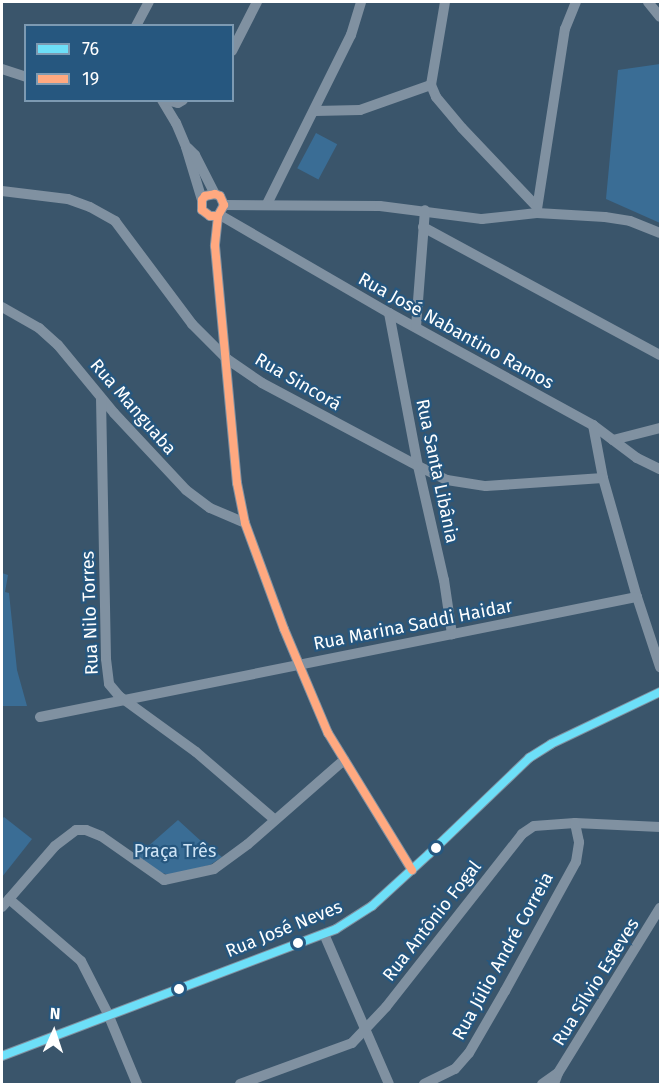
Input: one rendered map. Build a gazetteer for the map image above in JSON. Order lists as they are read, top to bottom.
{
  "streets": {
    "street": [
      "Rua José Nabantino Ramos",
      "Rua Sincorá",
      "Rua Manguaba",
      "Rua Santa Libânia",
      "Rua Nilo Torres",
      "Rua Marina Saddi Haidar",
      "Rua Antônio Fogal",
      "Rua José Neves",
      "Rua Júlio André Correia",
      "Rua Sílvio Esteves"
    ]
  },
  "crossings": [
    ["Rua José Nabantino Ramos", "Rua Santa Libânia"],
    ["Rua Sincorá", "Rua Santa Libânia"],
    ["Rua Manguaba", "Rua Nilo Torres"],
    ["Rua Santa Libânia", "Rua Marina Saddi Haidar"],
    ["Rua Nilo Torres", "Rua Marina Saddi Haidar"],
    ["Rua Antônio Fogal", "Rua Júlio André Correia"]
  ],
  "parks": ["Praça Três"],
  "lines": ["transit line 19", "transit line 76"],
  "legend": ["76", "19"],
  "north": "top"
}
